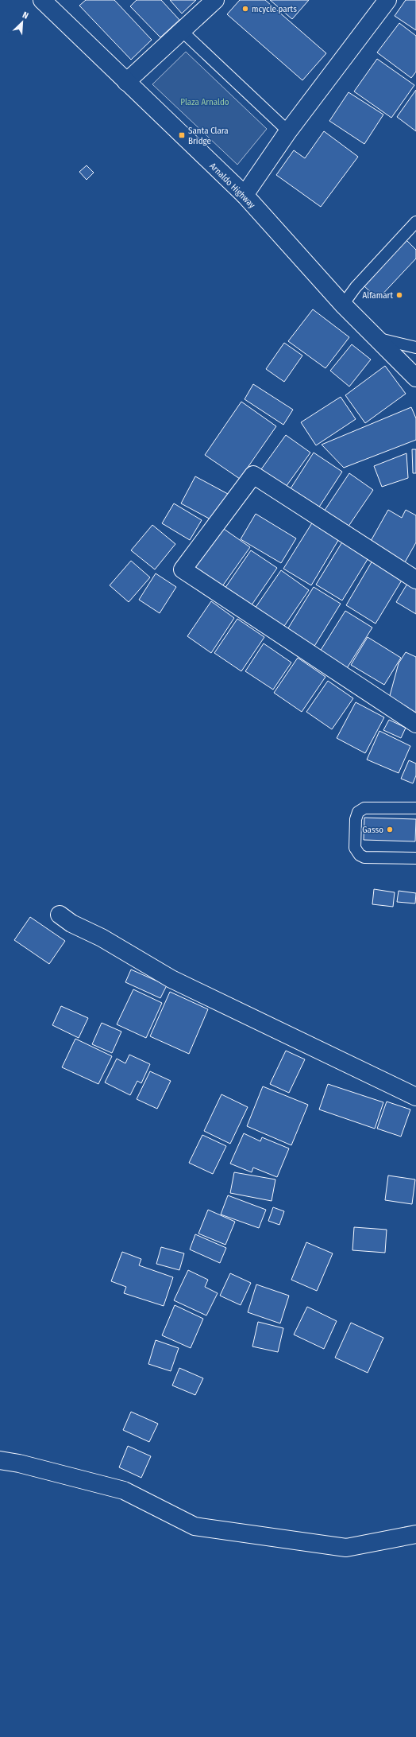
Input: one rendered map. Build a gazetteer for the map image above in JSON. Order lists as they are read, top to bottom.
{
  "streets": {
    "street": ["Arnaldo Highway"]
  },
  "parks": ["Plaza Arnaldo"],
  "places": {
    "other": ["mcycle parts", "Alfamart", "Gasso"],
    "transit": ["Santa Clara Bridge"]
  },
  "north": "top right"
}
